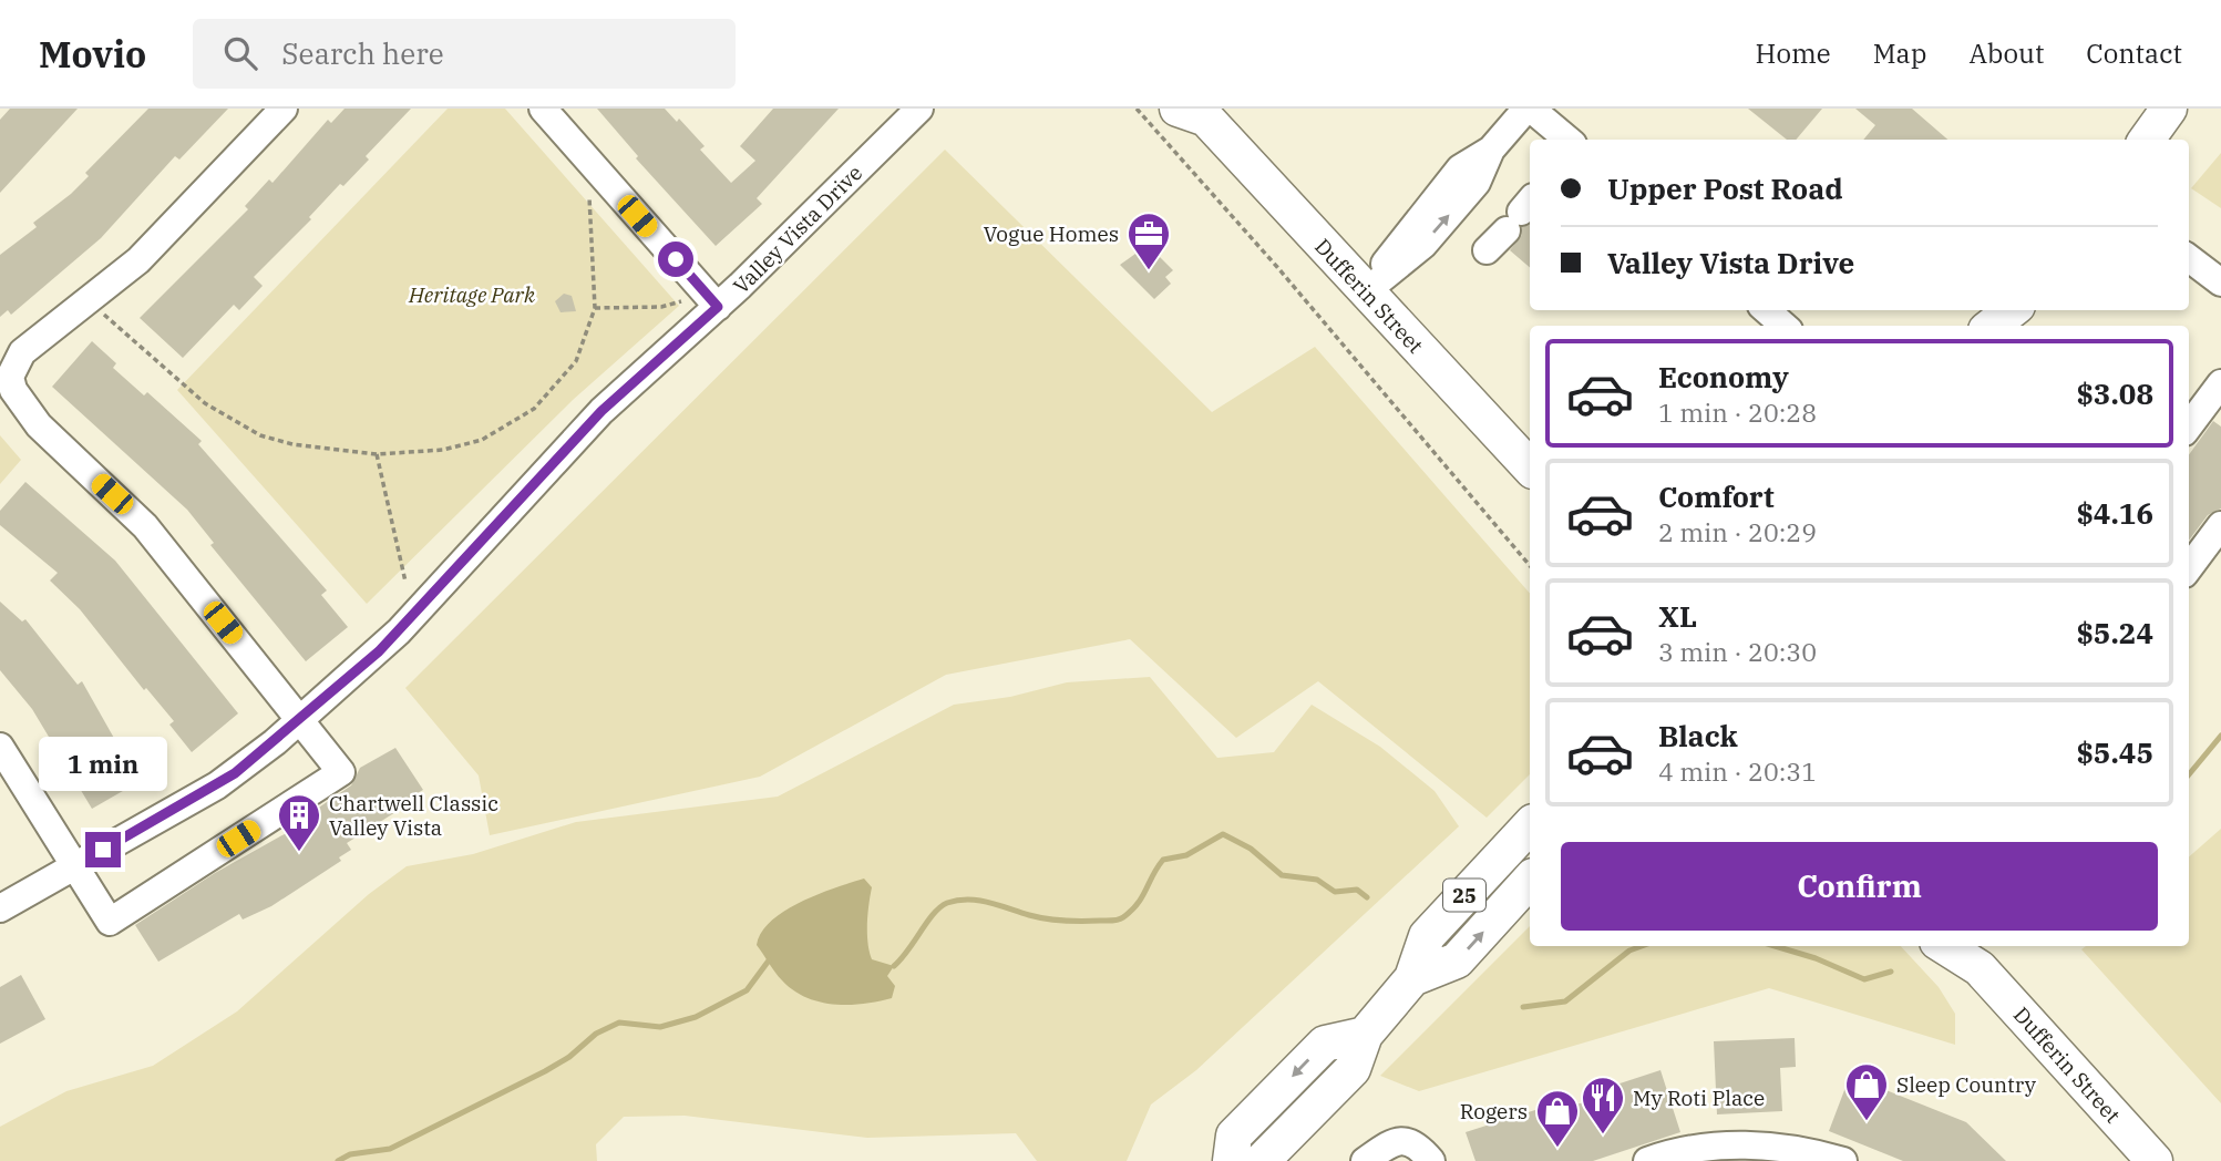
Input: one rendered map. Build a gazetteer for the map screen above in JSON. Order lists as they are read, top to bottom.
{
  "streets": {
    "main road": ["Dufferin Street", "25"],
    "street": ["Valley Vista Drive"]
  },
  "parks": ["Heritage Park"],
  "places": {
    "office": ["Vogue Homes"],
    "building": ["Chartwell Classic Valley Vista"],
    "shop": ["Sleep Country", "Rogers"],
    "restaurant": ["My Roti Place"]
  },
  "page": {
    "header": "Movio",
    "search": "Search here",
    "nav": [
      "Home",
      "Map",
      "About",
      "Contact"
    ],
    "banner": ["Upper Post Road", "Valley Vista Drive"],
    "list": [
      {
        "name": "Economy",
        "note": "1 min · 20:28",
        "value": "$3.08"
      },
      {
        "name": "Comfort",
        "note": "2 min · 20:29",
        "value": "$4.16"
      },
      {
        "name": "XL",
        "note": "3 min · 20:30",
        "value": "$5.24"
      },
      {
        "name": "Black",
        "note": "4 min · 20:31",
        "value": "$5.45"
      }
    ],
    "bubble": "1 min",
    "buttons": "Confirm"
  }
}
